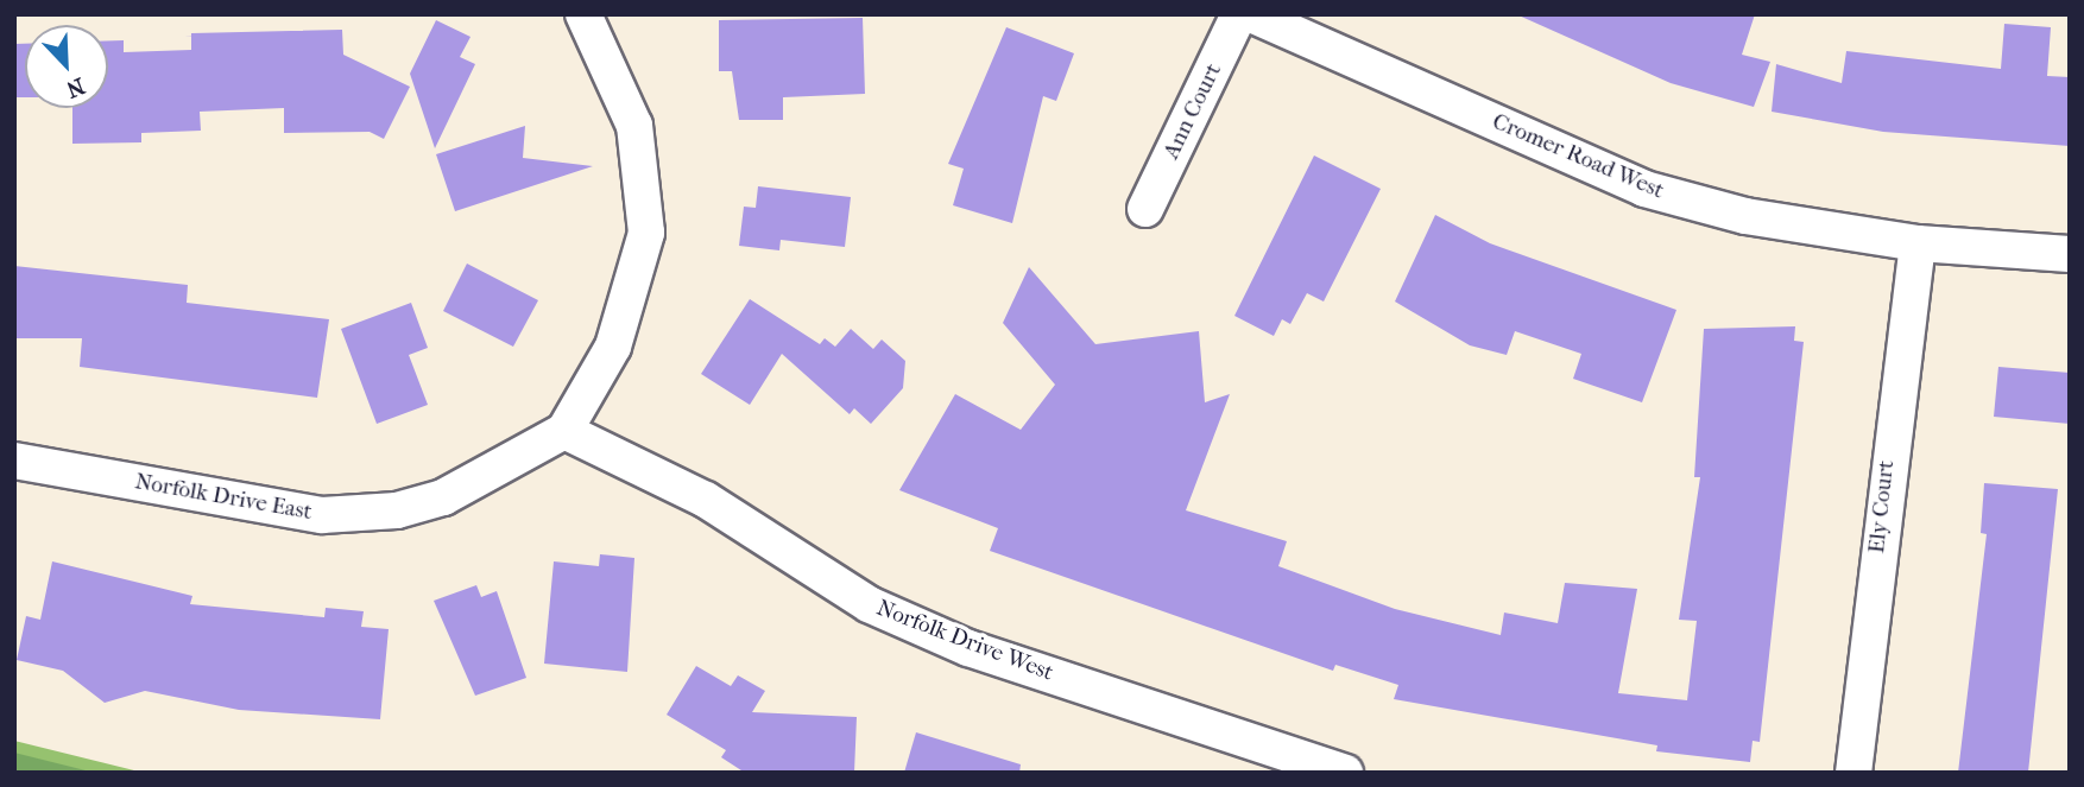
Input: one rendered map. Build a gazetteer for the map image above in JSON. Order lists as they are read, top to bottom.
{
  "streets": {
    "street": [
      "Ann Court",
      "Cromer Road West",
      "Norfolk Drive East",
      "Ely Court",
      "Norfolk Drive West"
    ]
  },
  "crossings": [
    ["Cromer Road West", "Ely Court"],
    ["Norfolk Drive East", "Norfolk Drive West"]
  ],
  "north": "bottom right"
}
